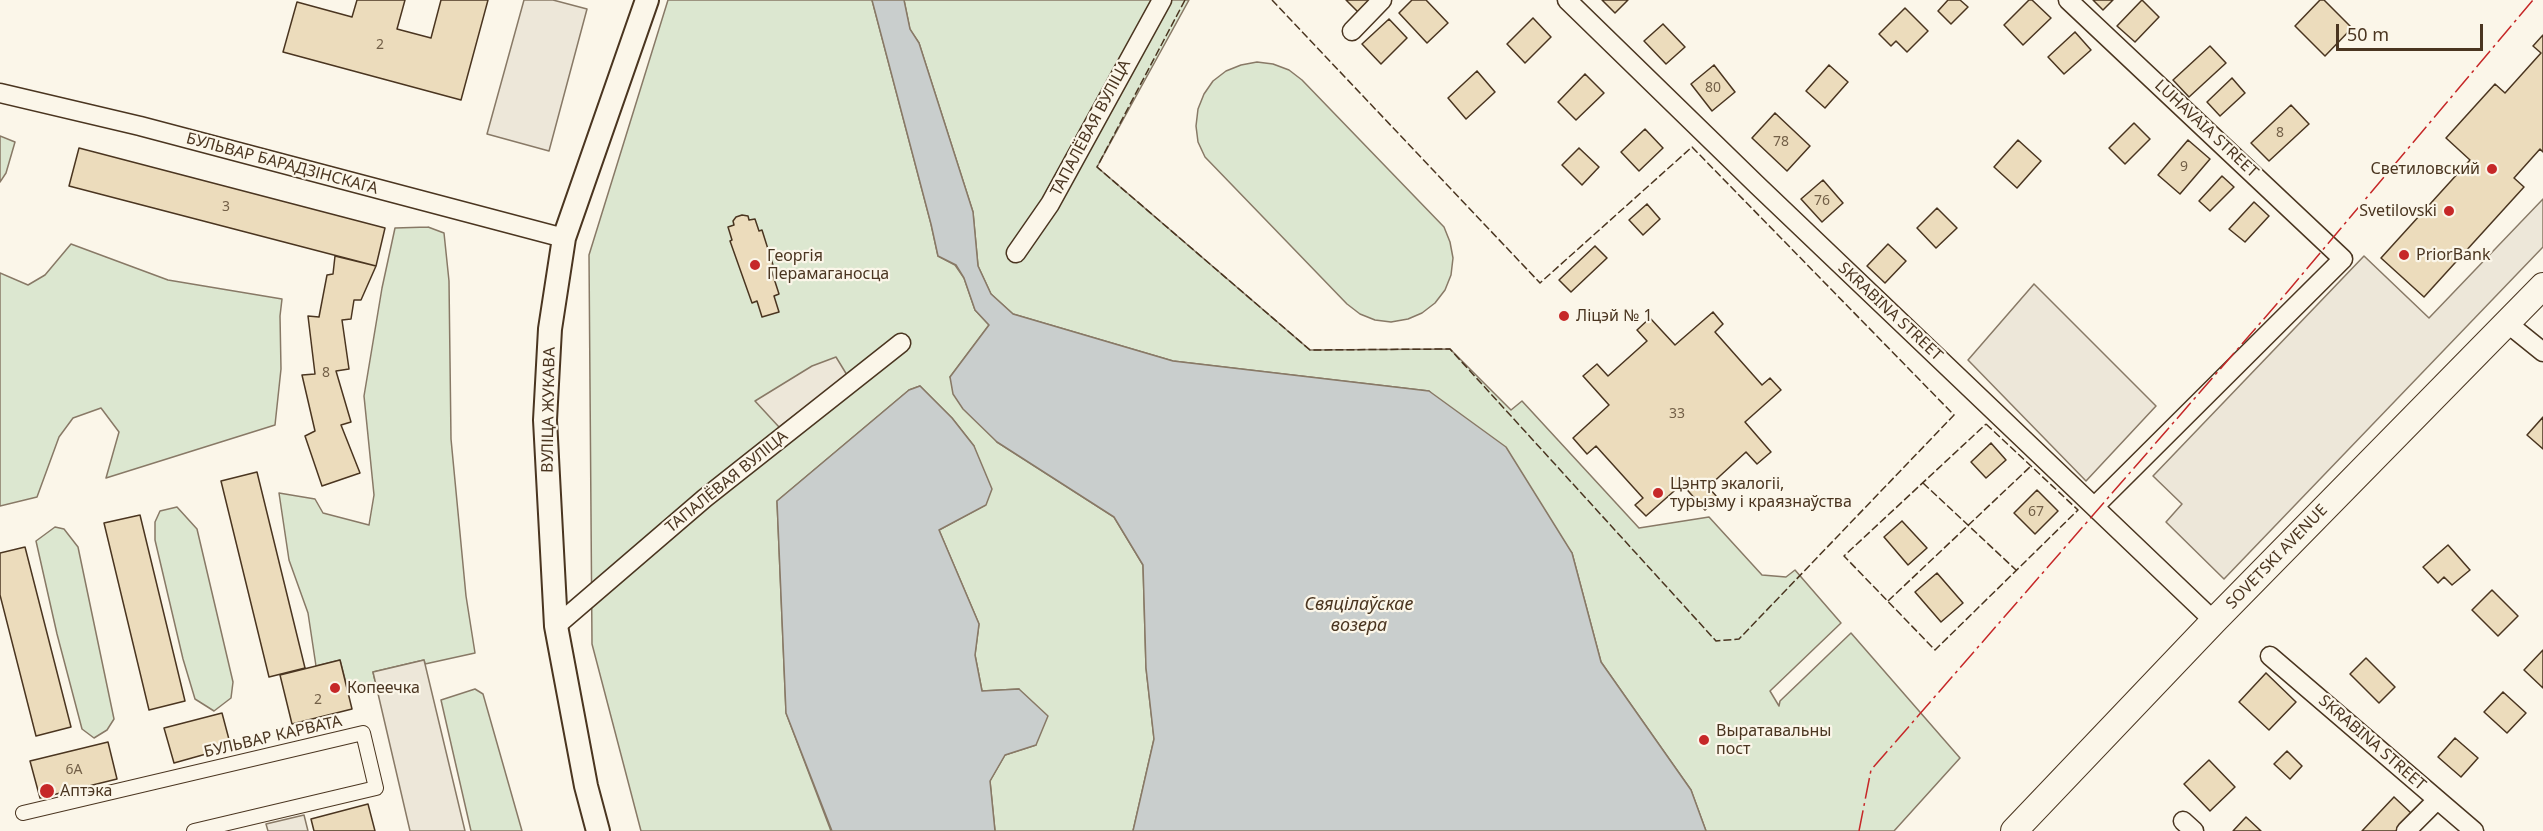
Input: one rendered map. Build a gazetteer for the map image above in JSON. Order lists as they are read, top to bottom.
{
  "streets": {
    "main road": ["SOVETSKI AVENUE"],
    "street": [
      "ТАПАЛЁВАЯ ВУЛІЦА",
      "LUHAVAIA STREET",
      "БУЛЬВАР БАРАДЗІНСКАГА",
      "SKRABINA STREET",
      "ВУЛІЦА ЖУКАВА",
      "БУЛЬВАР КАРВАТА"
    ]
  },
  "crossings": [
    ["ТАПАЛЁВАЯ ВУЛІЦА", "ВУЛІЦА ЖУКАВА"],
    ["LUHAVAIA STREET", "SKRABINA STREET"],
    ["БУЛЬВАР БАРАДЗІНСКАГА", "ВУЛІЦА ЖУКАВА"],
    ["SKRABINA STREET", "SOVETSKI AVENUE"]
  ],
  "water": ["Свяцілаўскае возера"],
  "places": [
    "Светиловский",
    "Svetilovski",
    "PriorBank",
    "Георгія Перамаганосца",
    "Ліцэй № 1",
    "Цэнтр экалогіі, турызму і краязнаўства",
    "Копеечка",
    "Выратавальны пост",
    "Аптэка"
  ],
  "house_numbers": [
    "2",
    "80",
    "8",
    "78",
    "9",
    "76",
    "3",
    "8",
    "33",
    "67",
    "2",
    "6А"
  ],
  "scale_bar": "50 m"
}
